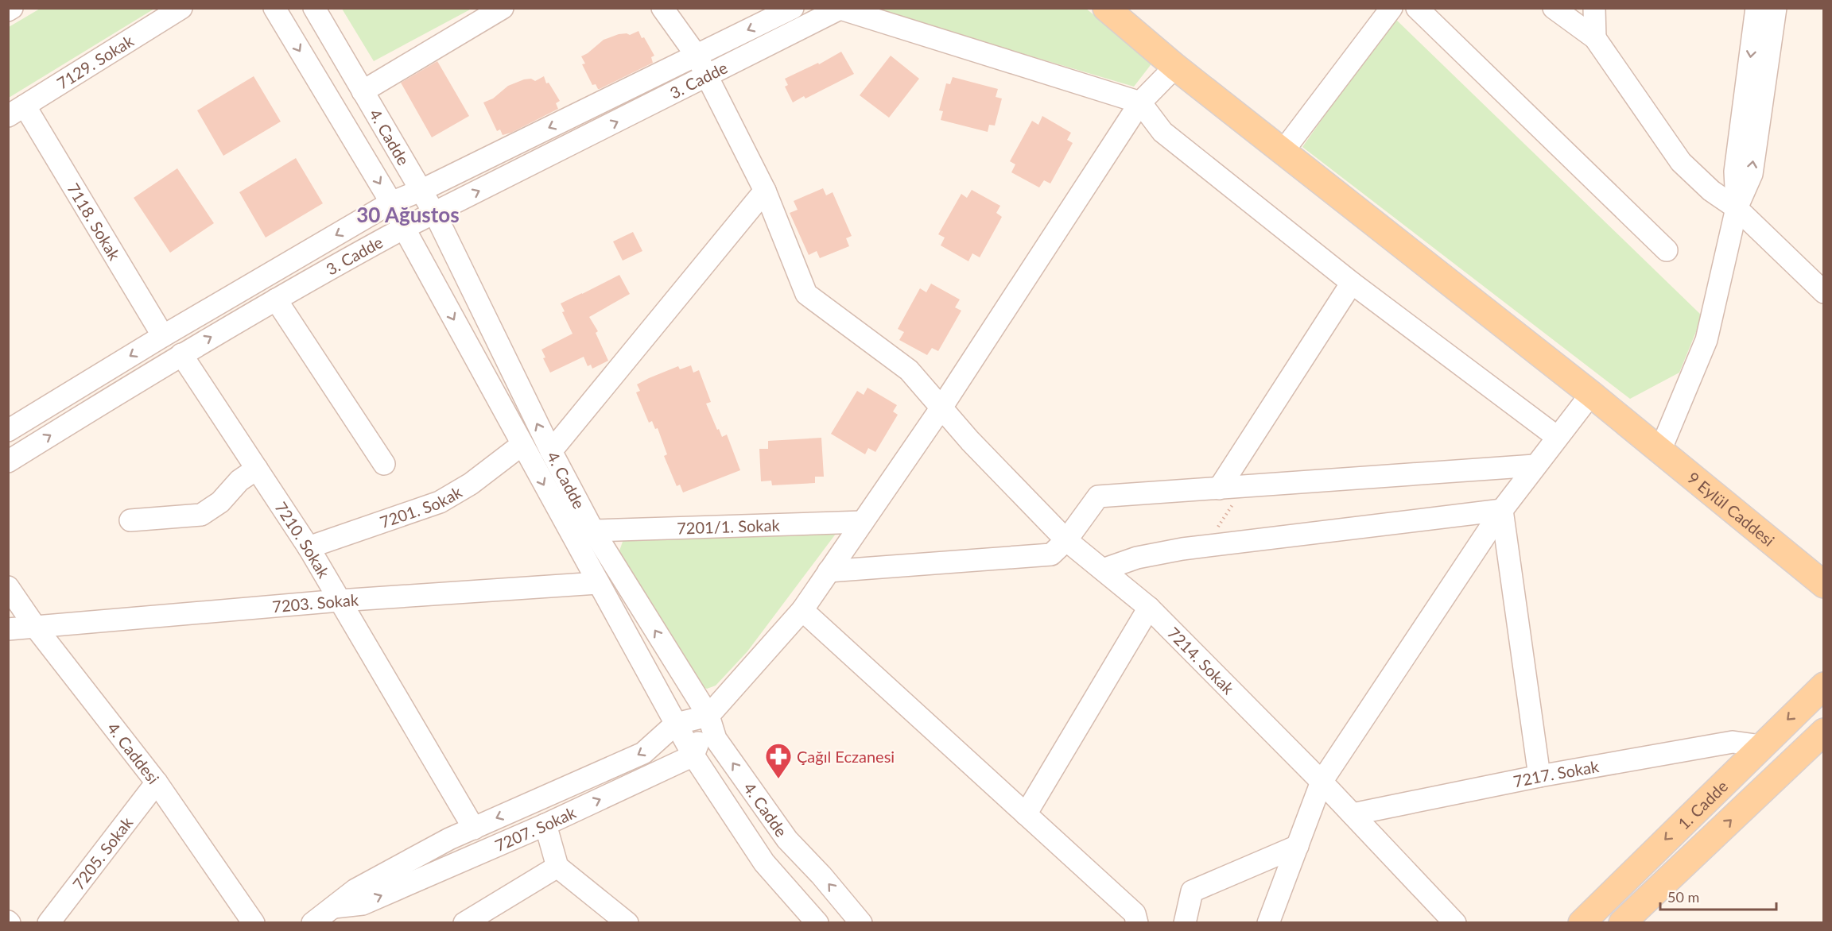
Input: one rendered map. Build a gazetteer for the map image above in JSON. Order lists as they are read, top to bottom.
{
  "streets": {
    "main road": ["9 Eylül Caddesi", "1. Cadde"],
    "street": [
      "7129. Sokak",
      "3. Cadde",
      "4. Cadde",
      "7118. Sokak",
      "7201. Sokak",
      "7201/1. Sokak",
      "7210. Sokak",
      "7203. Sokak",
      "7214. Sokak",
      "4. Caddesi",
      "7217. Sokak",
      "7207. Sokak",
      "7205. Sokak"
    ]
  },
  "crossings": [
    ["7129. Sokak", "7118. Sokak"],
    ["3. Cadde", "4. Cadde"],
    ["3. Cadde", "7118. Sokak"],
    ["3. Cadde", "7210. Sokak"],
    ["3. Cadde", "7214. Sokak"],
    ["4. Cadde", "7201. Sokak"],
    ["4. Cadde", "7201/1. Sokak"],
    ["4. Cadde", "7203. Sokak"],
    ["4. Cadde", "7207. Sokak"],
    ["7201. Sokak", "7210. Sokak"],
    ["7210. Sokak", "7203. Sokak"],
    ["7210. Sokak", "7207. Sokak"],
    ["7203. Sokak", "4. Caddesi"],
    ["7214. Sokak", "7217. Sokak"],
    ["4. Caddesi", "7205. Sokak"],
    ["7217. Sokak", "1. Cadde"]
  ],
  "districts": ["30 Ağustos"],
  "places": {
    "pharmacy": ["Çağıl Eczanesi"]
  },
  "scale_bar": "50 m"
}
